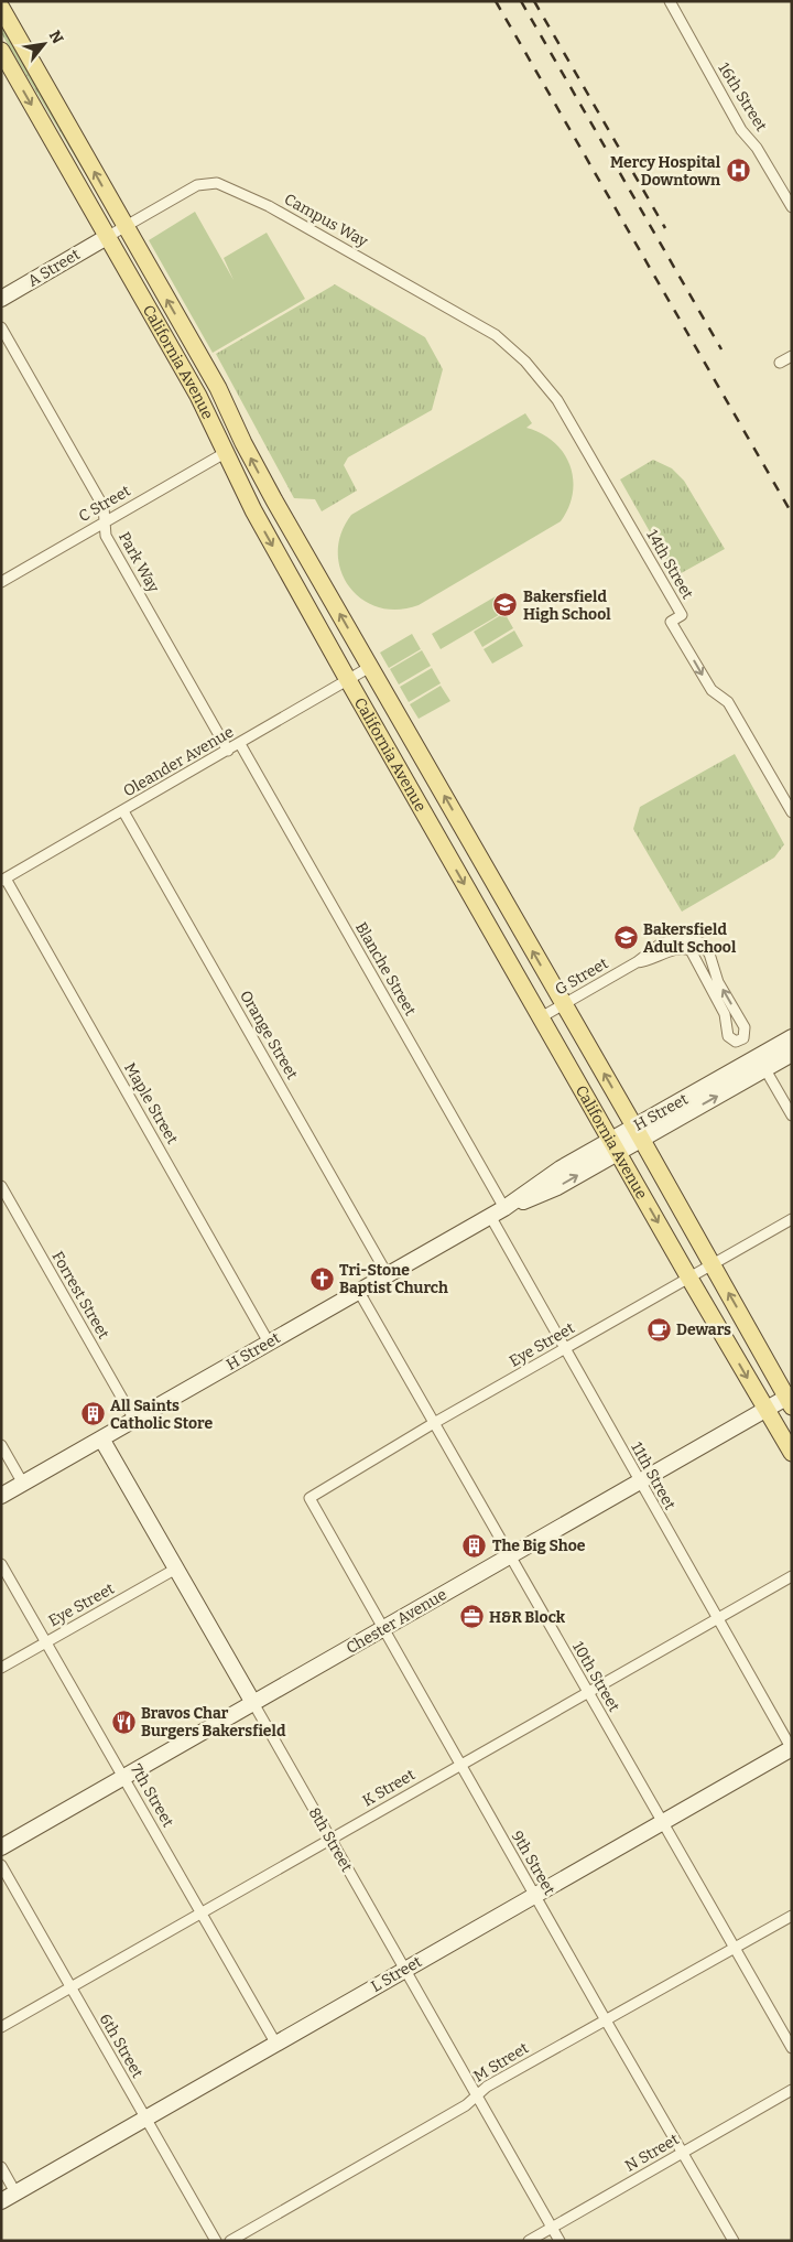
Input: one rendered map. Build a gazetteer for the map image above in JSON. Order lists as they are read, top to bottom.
{
  "streets": {
    "main road": ["California Avenue"],
    "street": [
      "16th Street",
      "Campus Way",
      "A Street",
      "C Street",
      "Park Way",
      "14th Street",
      "Oleander Avenue",
      "Blanche Street",
      "G Street",
      "Orange Street",
      "Maple Street",
      "H Street",
      "Forrest Street",
      "Eye Street",
      "11th Street",
      "Chester Avenue",
      "10th Street",
      "K Street",
      "7th Street",
      "8th Street",
      "9th Street",
      "L Street",
      "6th Street",
      "M Street",
      "N Street"
    ]
  },
  "crossings": [
    ["Campus Way", "A Street"],
    ["Campus Way", "California Avenue"],
    ["Campus Way", "14th Street"],
    ["A Street", "California Avenue"],
    ["California Avenue", "C Street"],
    ["California Avenue", "Oleander Avenue"],
    ["California Avenue", "G Street"],
    ["California Avenue", "H Street"],
    ["California Avenue", "Eye Street"],
    ["California Avenue", "Chester Avenue"],
    ["C Street", "Park Way"],
    ["Park Way", "Oleander Avenue"],
    ["Oleander Avenue", "Blanche Street"],
    ["Oleander Avenue", "Orange Street"],
    ["Oleander Avenue", "Maple Street"],
    ["Blanche Street", "H Street"],
    ["Orange Street", "H Street"],
    ["Maple Street", "H Street"],
    ["H Street", "Forrest Street"],
    ["H Street", "11th Street"],
    ["H Street", "10th Street"],
    ["H Street", "8th Street"],
    ["Eye Street", "11th Street"],
    ["Eye Street", "10th Street"],
    ["Eye Street", "7th Street"],
    ["Eye Street", "8th Street"],
    ["Eye Street", "9th Street"],
    ["11th Street", "Chester Avenue"],
    ["11th Street", "K Street"],
    ["11th Street", "L Street"],
    ["Chester Avenue", "10th Street"],
    ["Chester Avenue", "7th Street"],
    ["Chester Avenue", "8th Street"],
    ["Chester Avenue", "9th Street"],
    ["10th Street", "K Street"],
    ["10th Street", "L Street"],
    ["10th Street", "M Street"],
    ["K Street", "7th Street"],
    ["K Street", "8th Street"],
    ["K Street", "9th Street"],
    ["K Street", "6th Street"],
    ["7th Street", "L Street"],
    ["8th Street", "L Street"],
    ["8th Street", "M Street"],
    ["8th Street", "N Street"],
    ["9th Street", "L Street"],
    ["9th Street", "M Street"],
    ["9th Street", "N Street"],
    ["L Street", "6th Street"]
  ],
  "one_way": ["14th Street"],
  "places": {
    "hospital": ["Mercy Hospital Downtown"],
    "school or university": ["Bakersfield High School", "Bakersfield Adult School"],
    "church": ["Tri-Stone Baptist Church"],
    "cafe": ["Dewars"],
    "building": ["All Saints Catholic Store", "The Big Shoe"],
    "office": ["H&R Block"],
    "restaurant": ["Bravos Char Burgers Bakersfield"]
  },
  "north": "top right"
}
